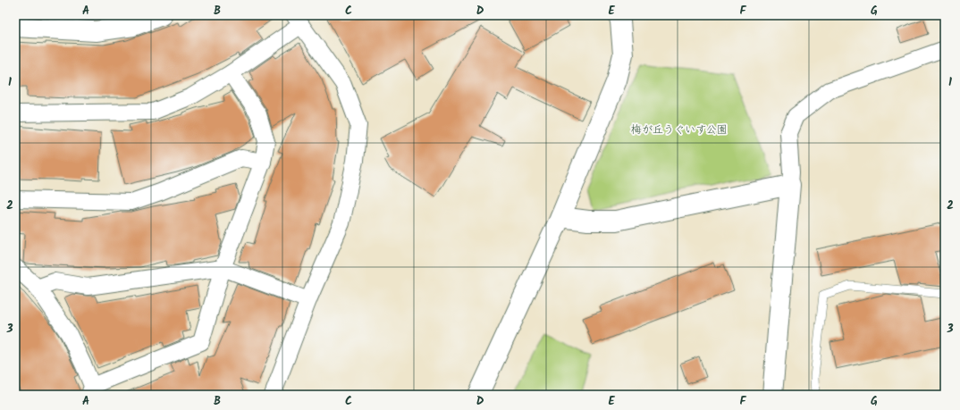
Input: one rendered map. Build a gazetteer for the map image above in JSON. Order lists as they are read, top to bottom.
{
  "parks": ["梅が丘うぐいす公園"],
  "grid": {
    "columns": [
      "A",
      "B",
      "C",
      "D",
      "E",
      "F",
      "G"
    ],
    "rows": ["1", "2", "3"]
  }
}
